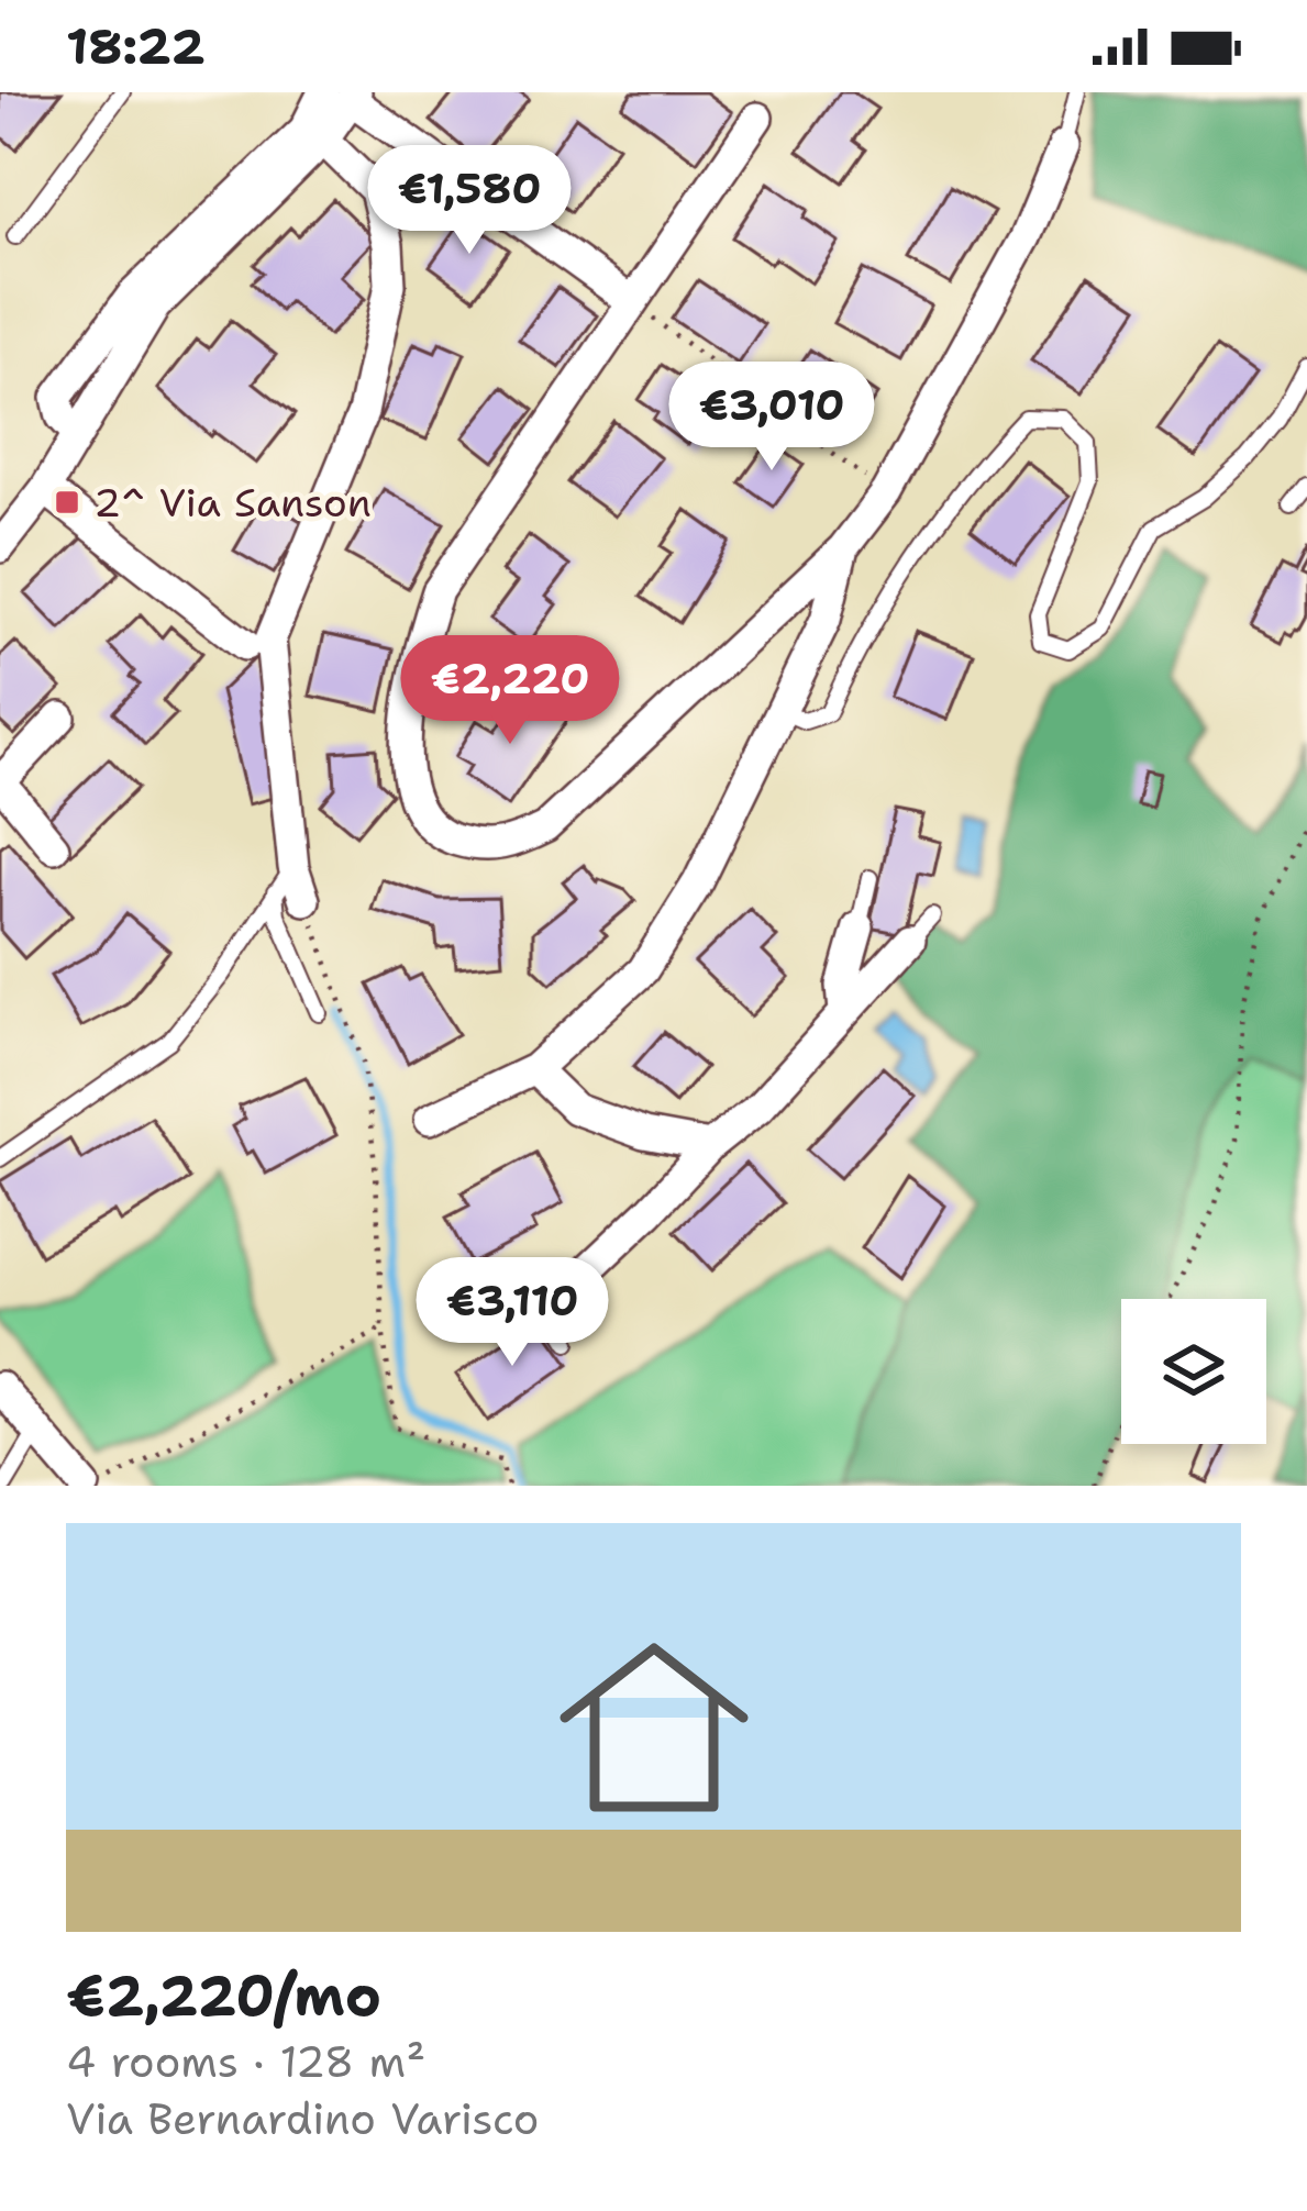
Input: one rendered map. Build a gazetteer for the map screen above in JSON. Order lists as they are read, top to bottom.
{
  "places": {
    "transit": ["2^ Via Sanson"]
  },
  "page": {
    "status": "18:22",
    "price": [
      "€1,580",
      "€3,010",
      "€2,220",
      "€3,110"
    ],
    "list": [
      {
        "name": "€2,220/mo",
        "note": "4 rooms · 128 m² · Via Bernardino Varisco"
      }
    ]
  }
}
